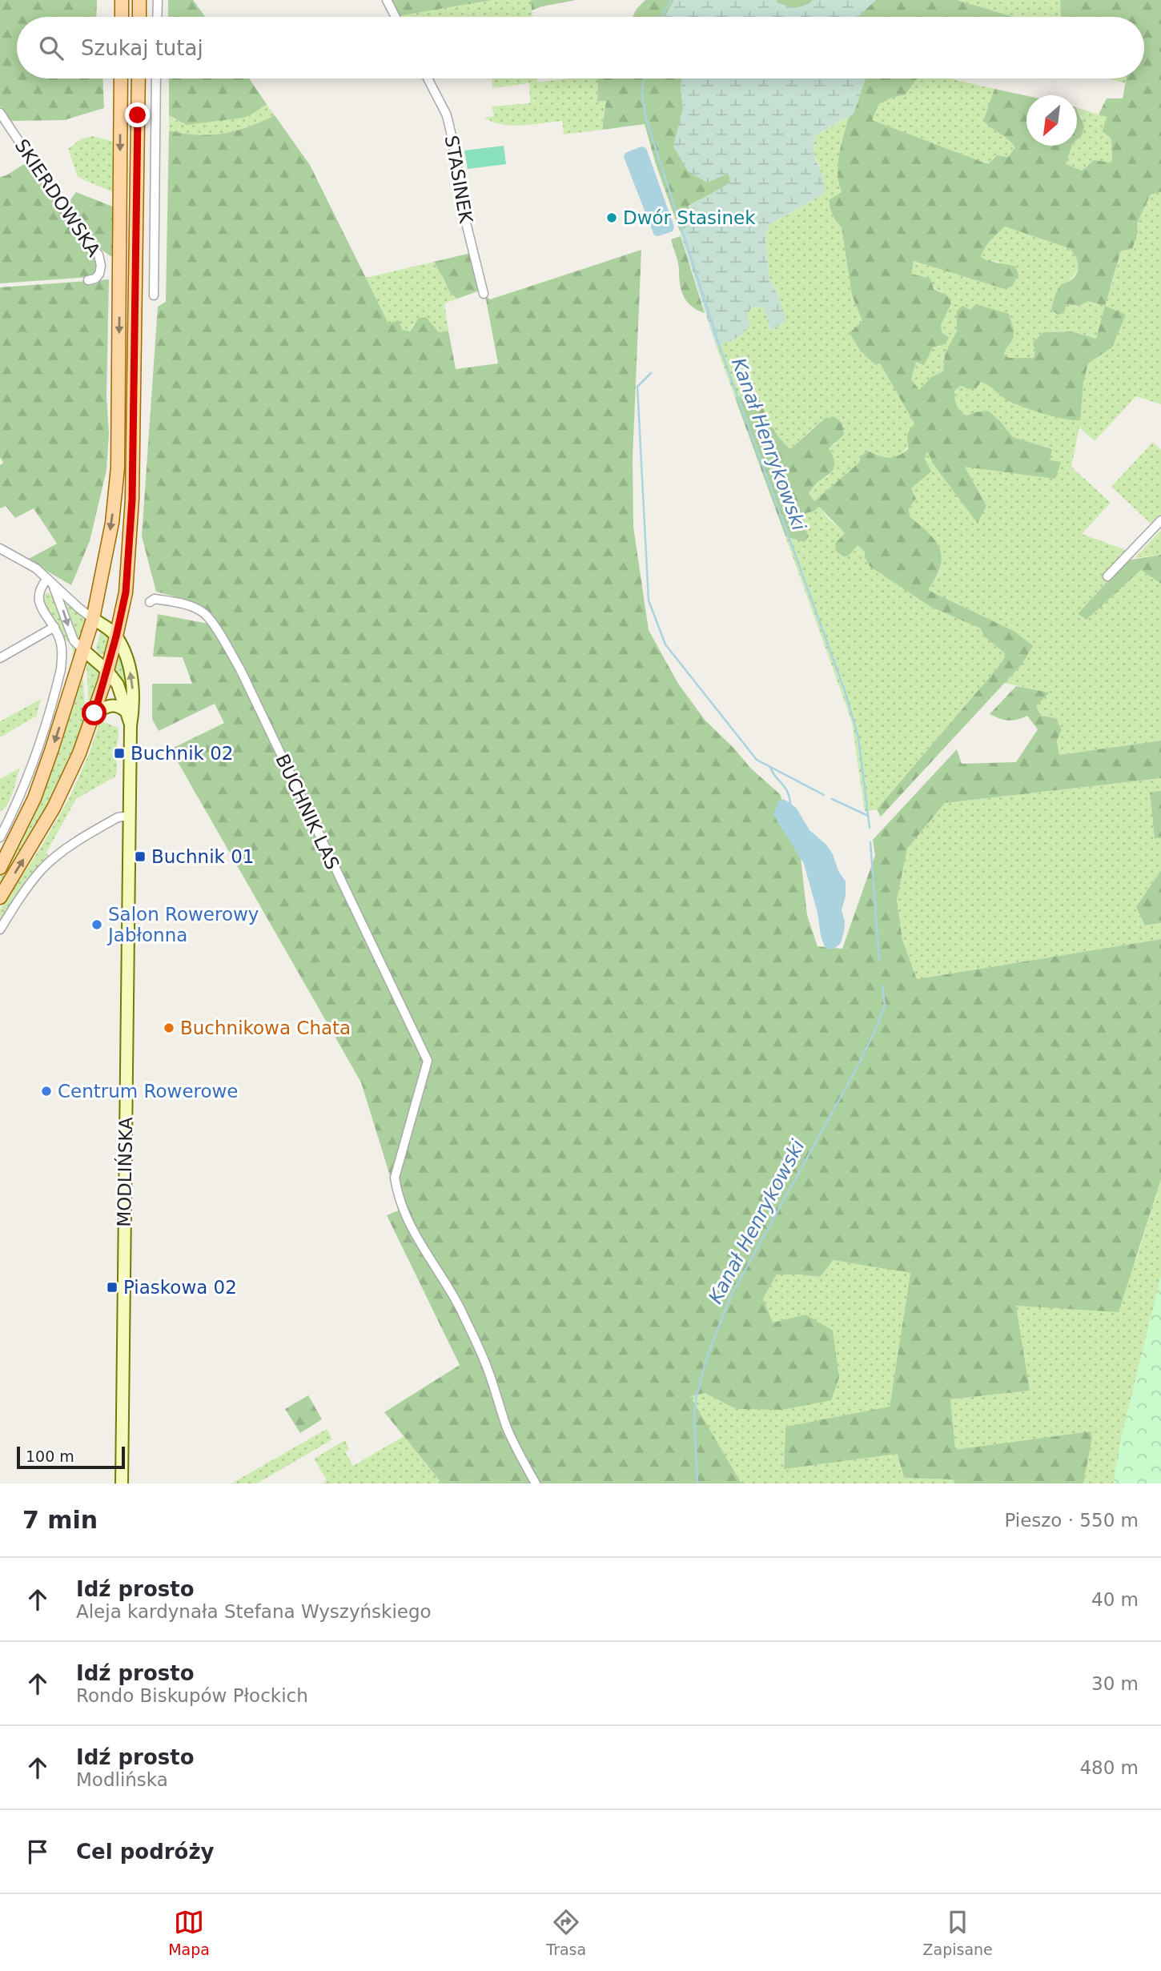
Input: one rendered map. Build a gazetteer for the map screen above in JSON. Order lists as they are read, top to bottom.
{
  "streets": {
    "main road": ["MODLIŃSKA"],
    "street": ["STASINEK", "SKIERDOWSKA", "BUCHNIK LAS"]
  },
  "water": ["Kanał Henrykowski"],
  "places": {
    "other": [
      "Dwór Stasinek",
      "Salon Rowerowy Jabłonna",
      "Buchnikowa Chata",
      "Centrum Rowerowe"
    ],
    "transit": ["Buchnik 02", "Buchnik 01", "Piaskowa 02"]
  },
  "scale_bar": "100 m",
  "north": "bottom left",
  "page": {
    "search": "Szukaj tutaj",
    "scale": "100 m",
    "heading": ["7 min", "Pieszo · 550 m"],
    "list": [
      ["Idź prosto", "Aleja kardynała Stefana Wyszyńskiego", "40 m"],
      ["Idź prosto", "Rondo Biskupów Płockich", "30 m"],
      ["Idź prosto", "Modlińska", "480 m"],
      "Cel podróży"
    ],
    "nav": ["Mapa", "Trasa", "Zapisane"]
  }
}
